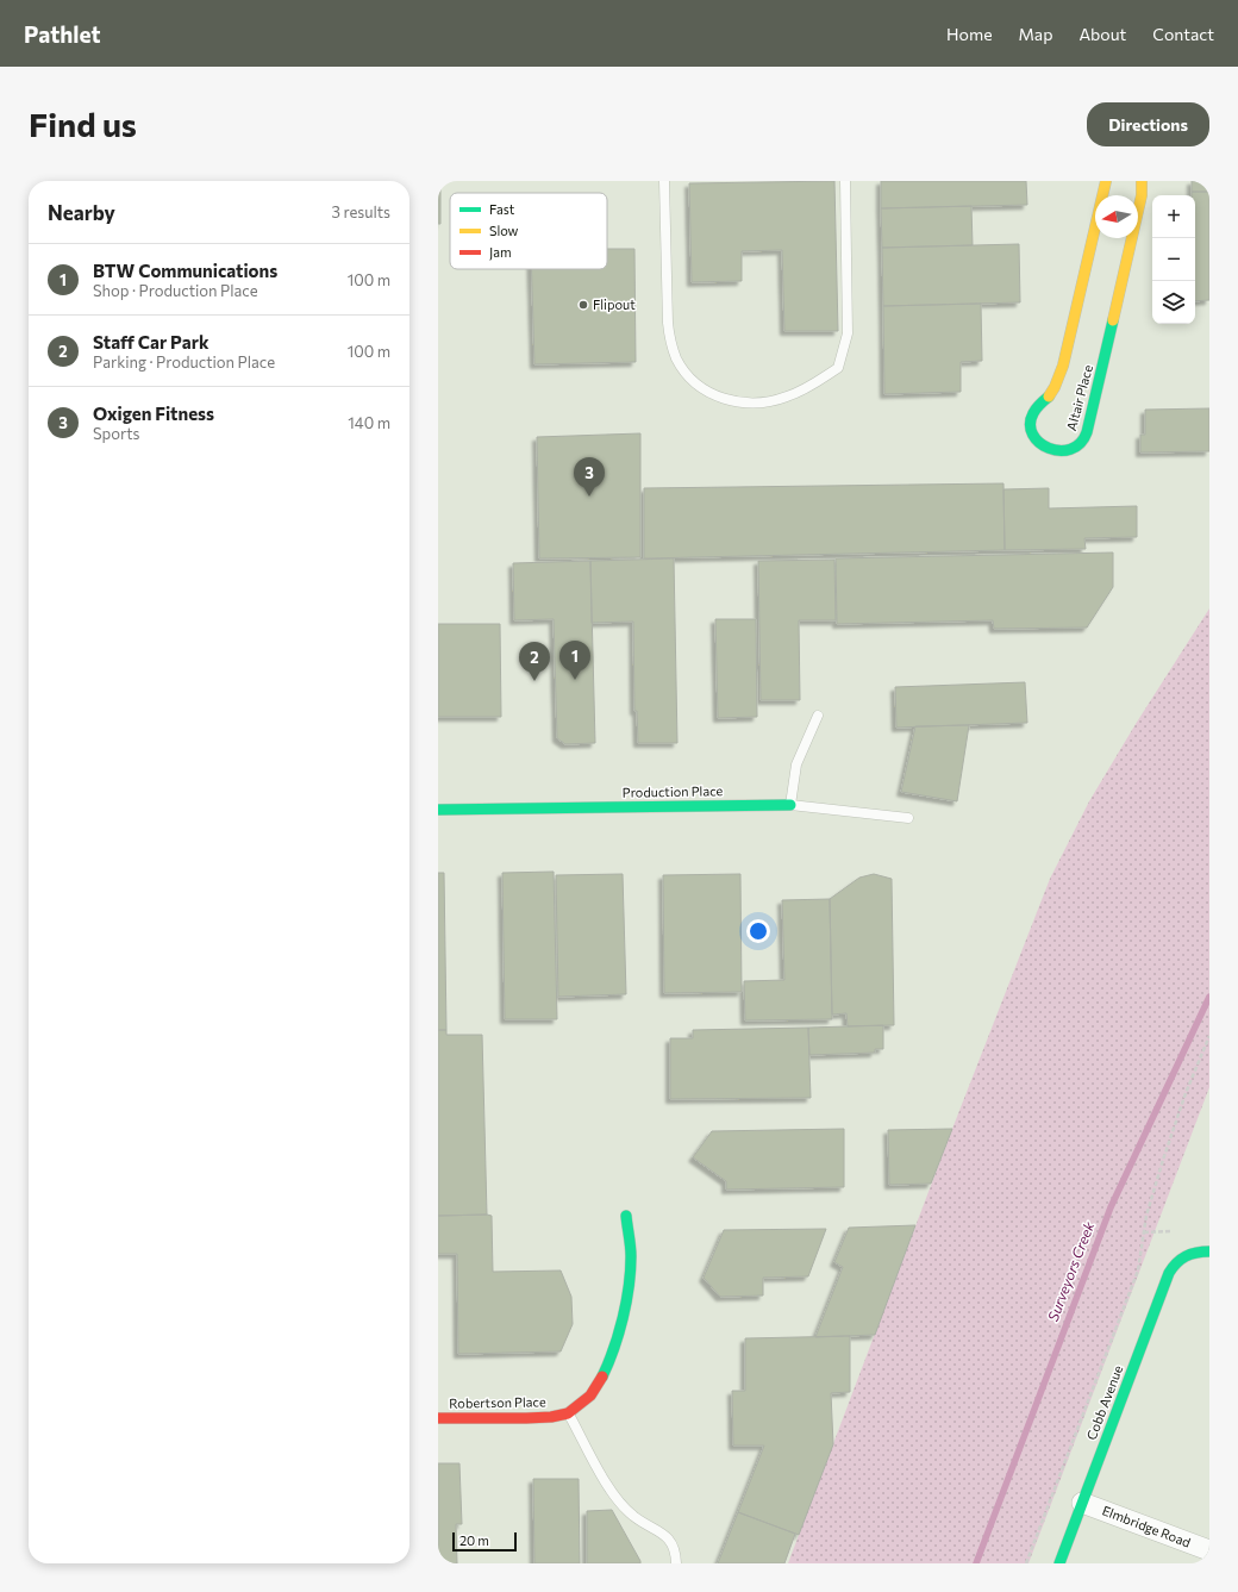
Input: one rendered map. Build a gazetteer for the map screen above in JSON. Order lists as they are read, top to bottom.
{
  "streets": {
    "street": [
      "Altair Place",
      "Production Place",
      "Robertson Place",
      "Cobb Avenue",
      "Elmbridge Road"
    ]
  },
  "crossings": [
    ["Cobb Avenue", "Elmbridge Road"]
  ],
  "water": ["Surveyors Creek"],
  "places": ["Flipout"],
  "legend": ["Fast", "Slow", "Jam"],
  "scale_bar": "20 m",
  "north": "left",
  "page": {
    "header": "Pathlet",
    "nav": [
      "Home",
      "Map",
      "About",
      "Contact"
    ],
    "buttons": "Directions",
    "title": "Find us",
    "heading": ["Nearby", "3 results"],
    "map_buttons": ["+", "−"],
    "list": [
      {
        "mark": "1",
        "name": "BTW Communications",
        "note": "Shop · Production Place",
        "value": "100 m"
      },
      {
        "mark": "2",
        "name": "Staff Car Park",
        "note": "Parking · Production Place",
        "value": "100 m"
      },
      {
        "mark": "3",
        "name": "Oxigen Fitness",
        "note": "Sports",
        "value": "140 m"
      }
    ],
    "pins": ["3", "1", "2"],
    "scale": "20 m"
  }
}
